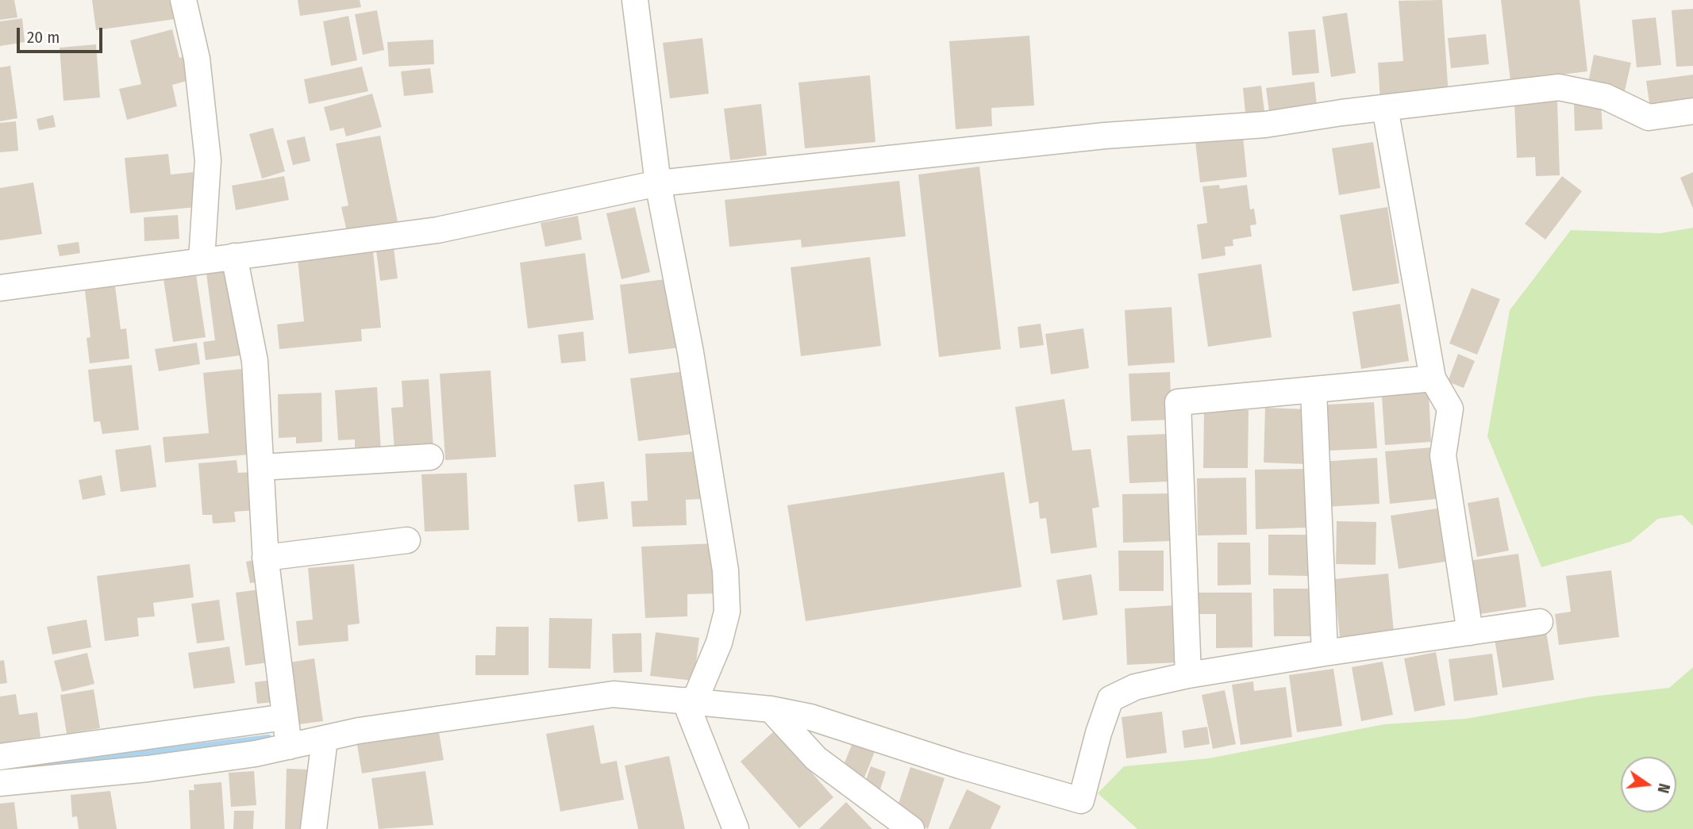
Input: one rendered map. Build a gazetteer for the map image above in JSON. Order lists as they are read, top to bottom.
{
  "scale_bar": "20 m",
  "north": "right"
}
